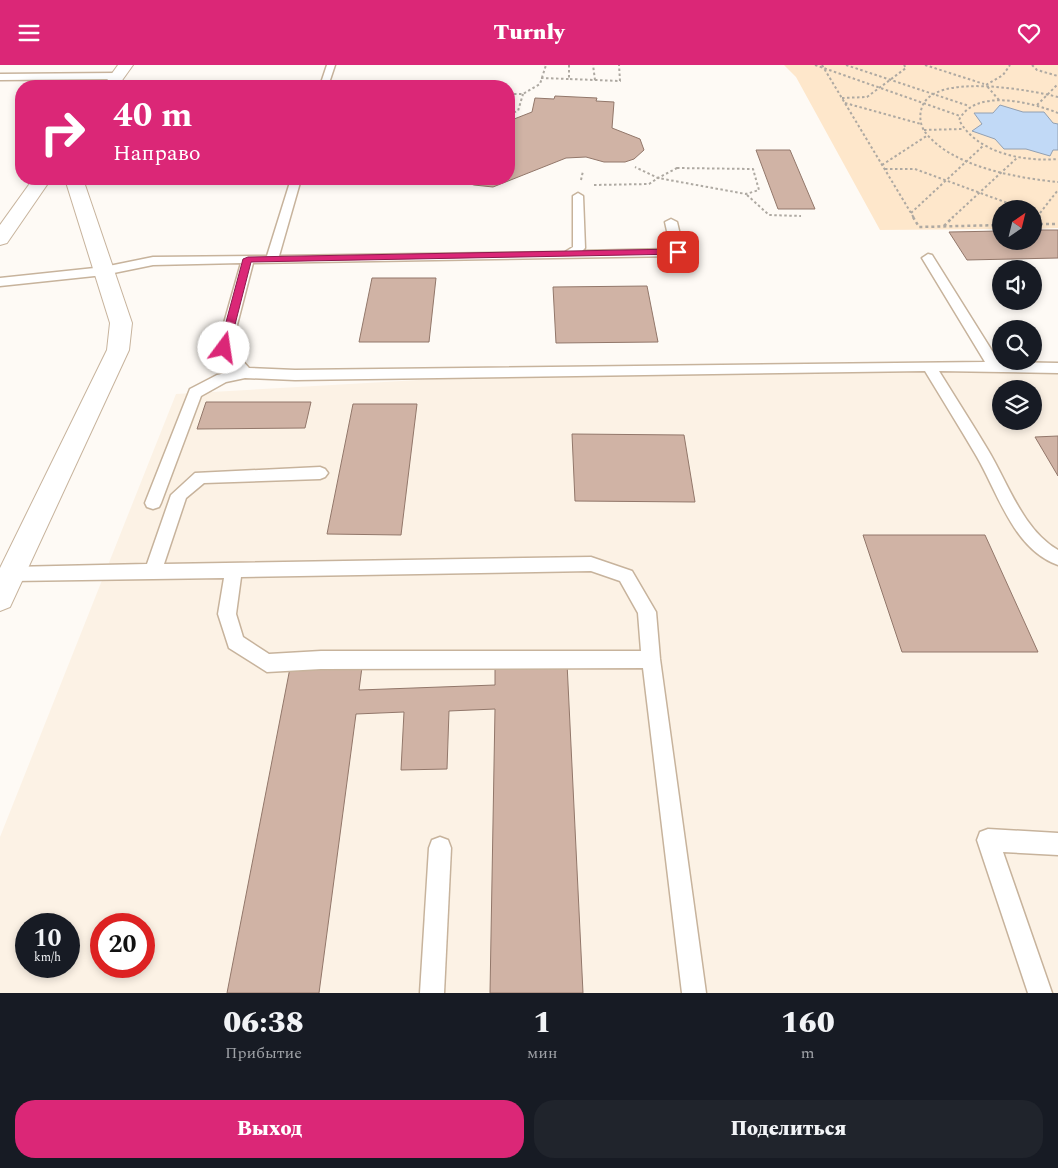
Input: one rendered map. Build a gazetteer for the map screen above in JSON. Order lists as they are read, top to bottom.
{
  "north": "top right",
  "page": {
    "header": "Turnly",
    "turn": ["40 m", "Направо"],
    "speed": "10 km/h",
    "limit": "20",
    "eta": [
      "06:38",
      "Прибытие",
      "1",
      "мин",
      "160",
      "m"
    ],
    "buttons": ["Выход", "Поделиться"]
  }
}
